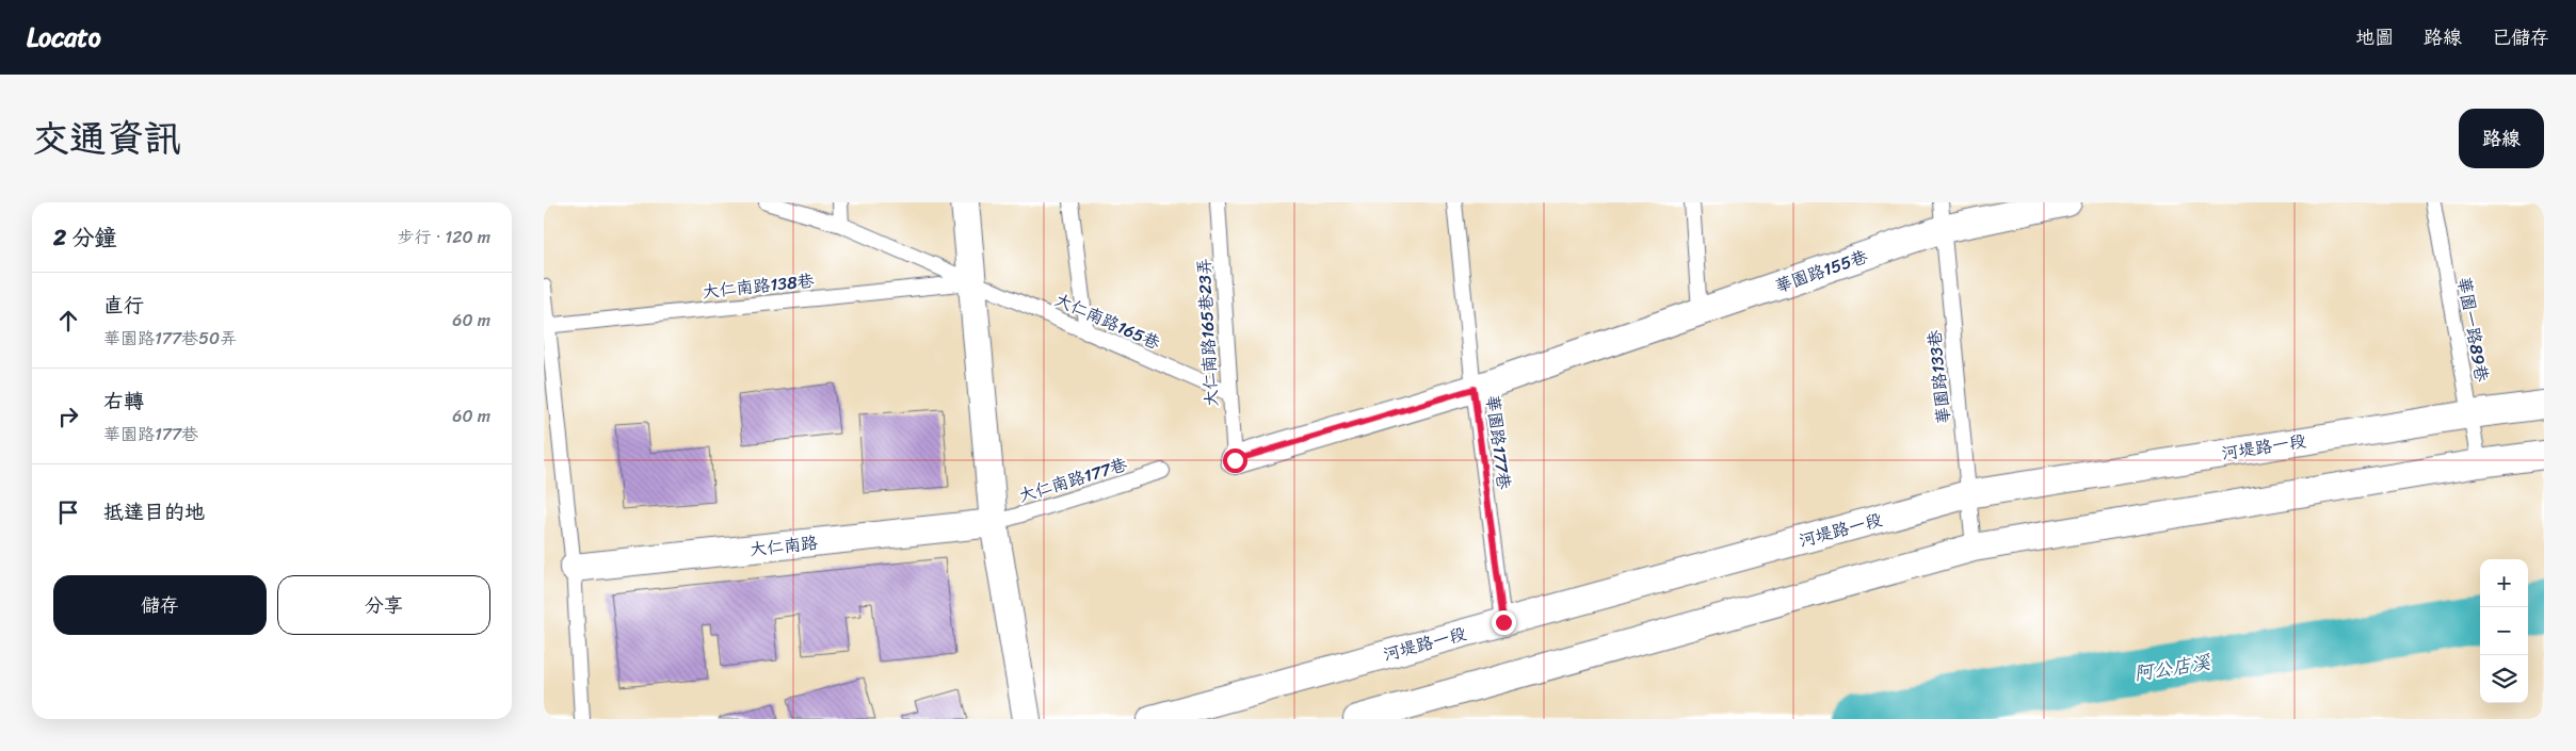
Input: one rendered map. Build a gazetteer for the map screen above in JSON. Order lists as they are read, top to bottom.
{
  "streets": {
    "street": ["華園路155巷", "河堤路一段", "大仁南路"],
    "lane": [
      "大仁南路138巷",
      "大仁南路165巷",
      "華園一路89巷",
      "大仁南路165巷23弄",
      "華園路133巷",
      "華園路177巷",
      "大仁南路177巷"
    ]
  },
  "crossings": [
    ["華園路155巷", "大仁南路165巷23弄"],
    ["華園路155巷", "華園路133巷"],
    ["華園路155巷", "華園路177巷"],
    ["大仁南路138巷", "大仁南路165巷"],
    ["大仁南路165巷", "大仁南路165巷23弄"],
    ["華園一路89巷", "河堤路一段"],
    ["華園路133巷", "河堤路一段"],
    ["華園路177巷", "河堤路一段"],
    ["大仁南路177巷", "大仁南路"]
  ],
  "water": ["阿公店溪"],
  "page": {
    "header": "Locato",
    "nav": ["地圖", "路線", "已儲存"],
    "title": "交通資訊",
    "buttons": [
      "路線",
      ["儲存", "分享"]
    ],
    "heading": ["2 分鐘", "步行 · 120 m"],
    "list": [
      ["直行", "華園路177巷50弄", "60 m"],
      ["右轉", "華園路177巷", "60 m"],
      "抵達目的地"
    ],
    "map_buttons": ["+", "−"]
  }
}
